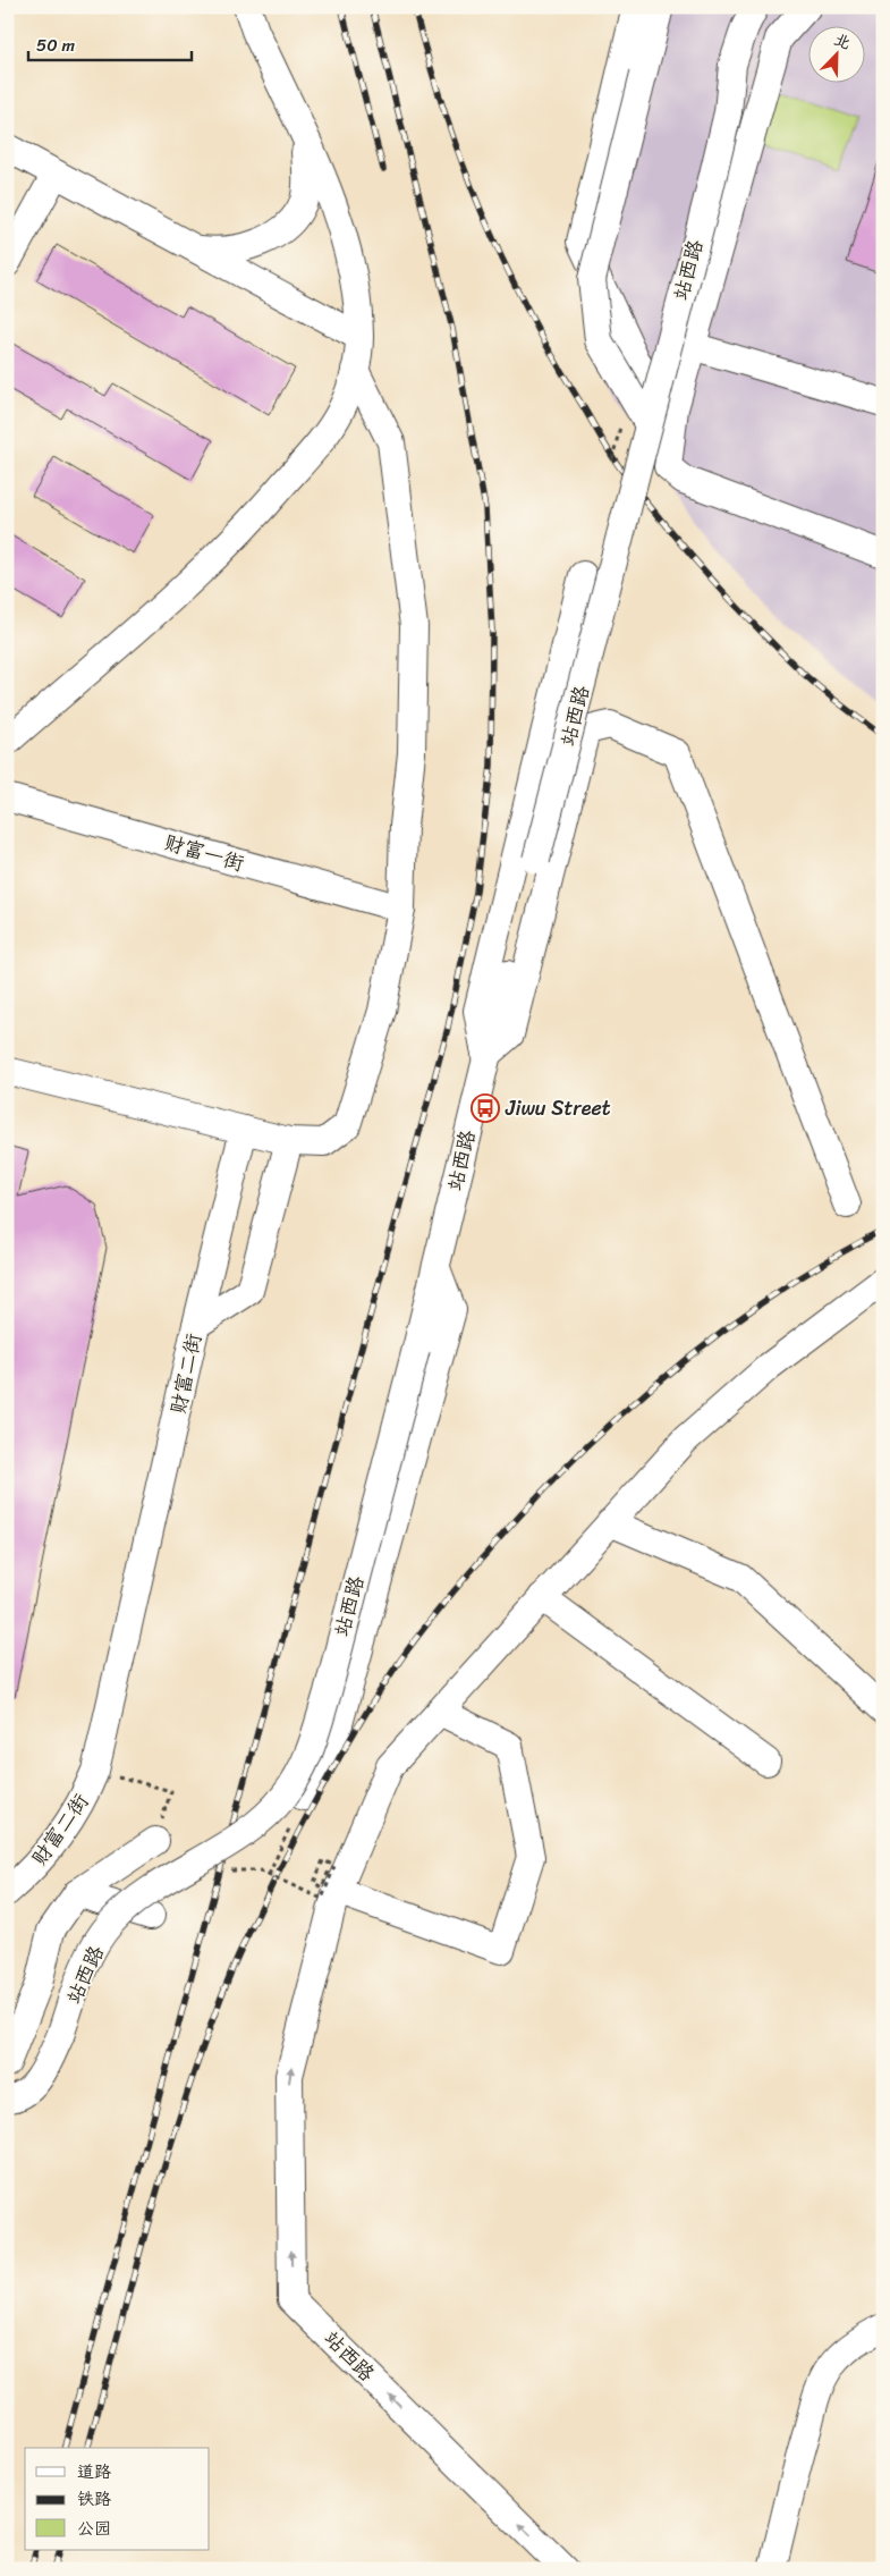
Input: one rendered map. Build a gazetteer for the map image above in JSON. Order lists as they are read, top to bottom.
{
  "streets": {
    "street": ["站西路", "财富一街", "财富二街"]
  },
  "places": {
    "bus stop": ["Jiwu Street"]
  },
  "legend": ["道路", "铁路", "公园"],
  "scale_bar": "50 m",
  "north": "top right"
}
